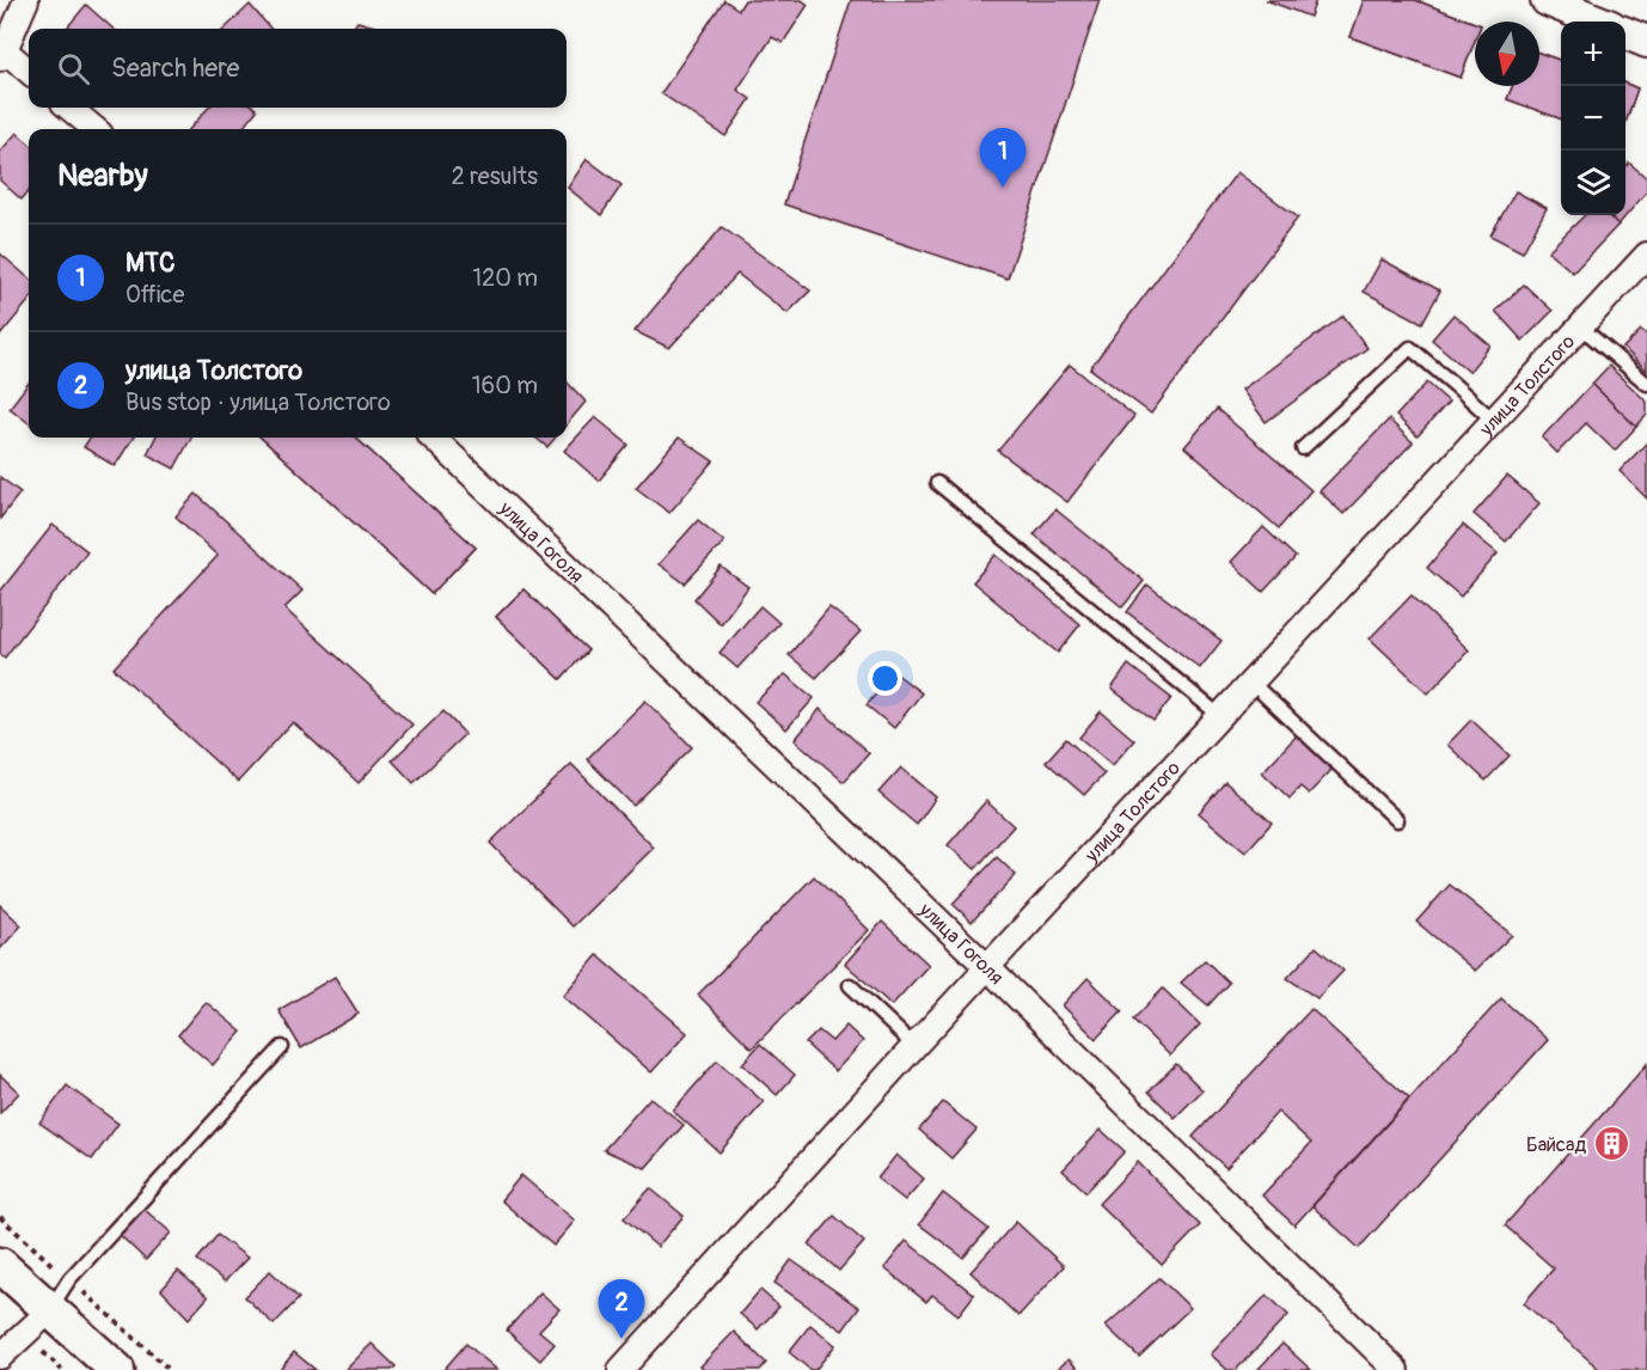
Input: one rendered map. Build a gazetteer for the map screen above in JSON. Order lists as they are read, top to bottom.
{
  "streets": {
    "street": ["улица Толстого", "улица Гоголя"]
  },
  "crossings": [
    ["улица Толстого", "улица Гоголя"]
  ],
  "places": {
    "building": ["Байсад"]
  },
  "north": "bottom",
  "page": {
    "map_buttons": ["+", "−"],
    "search": "Search here",
    "pins": ["1", "2"],
    "heading": ["Nearby", "2 results"],
    "list": [
      {
        "mark": "1",
        "name": "МТС",
        "note": "Office",
        "value": "120 m"
      },
      {
        "mark": "2",
        "name": "улица Толстого",
        "note": "Bus stop · улица Толстого",
        "value": "160 m"
      }
    ]
  }
}
